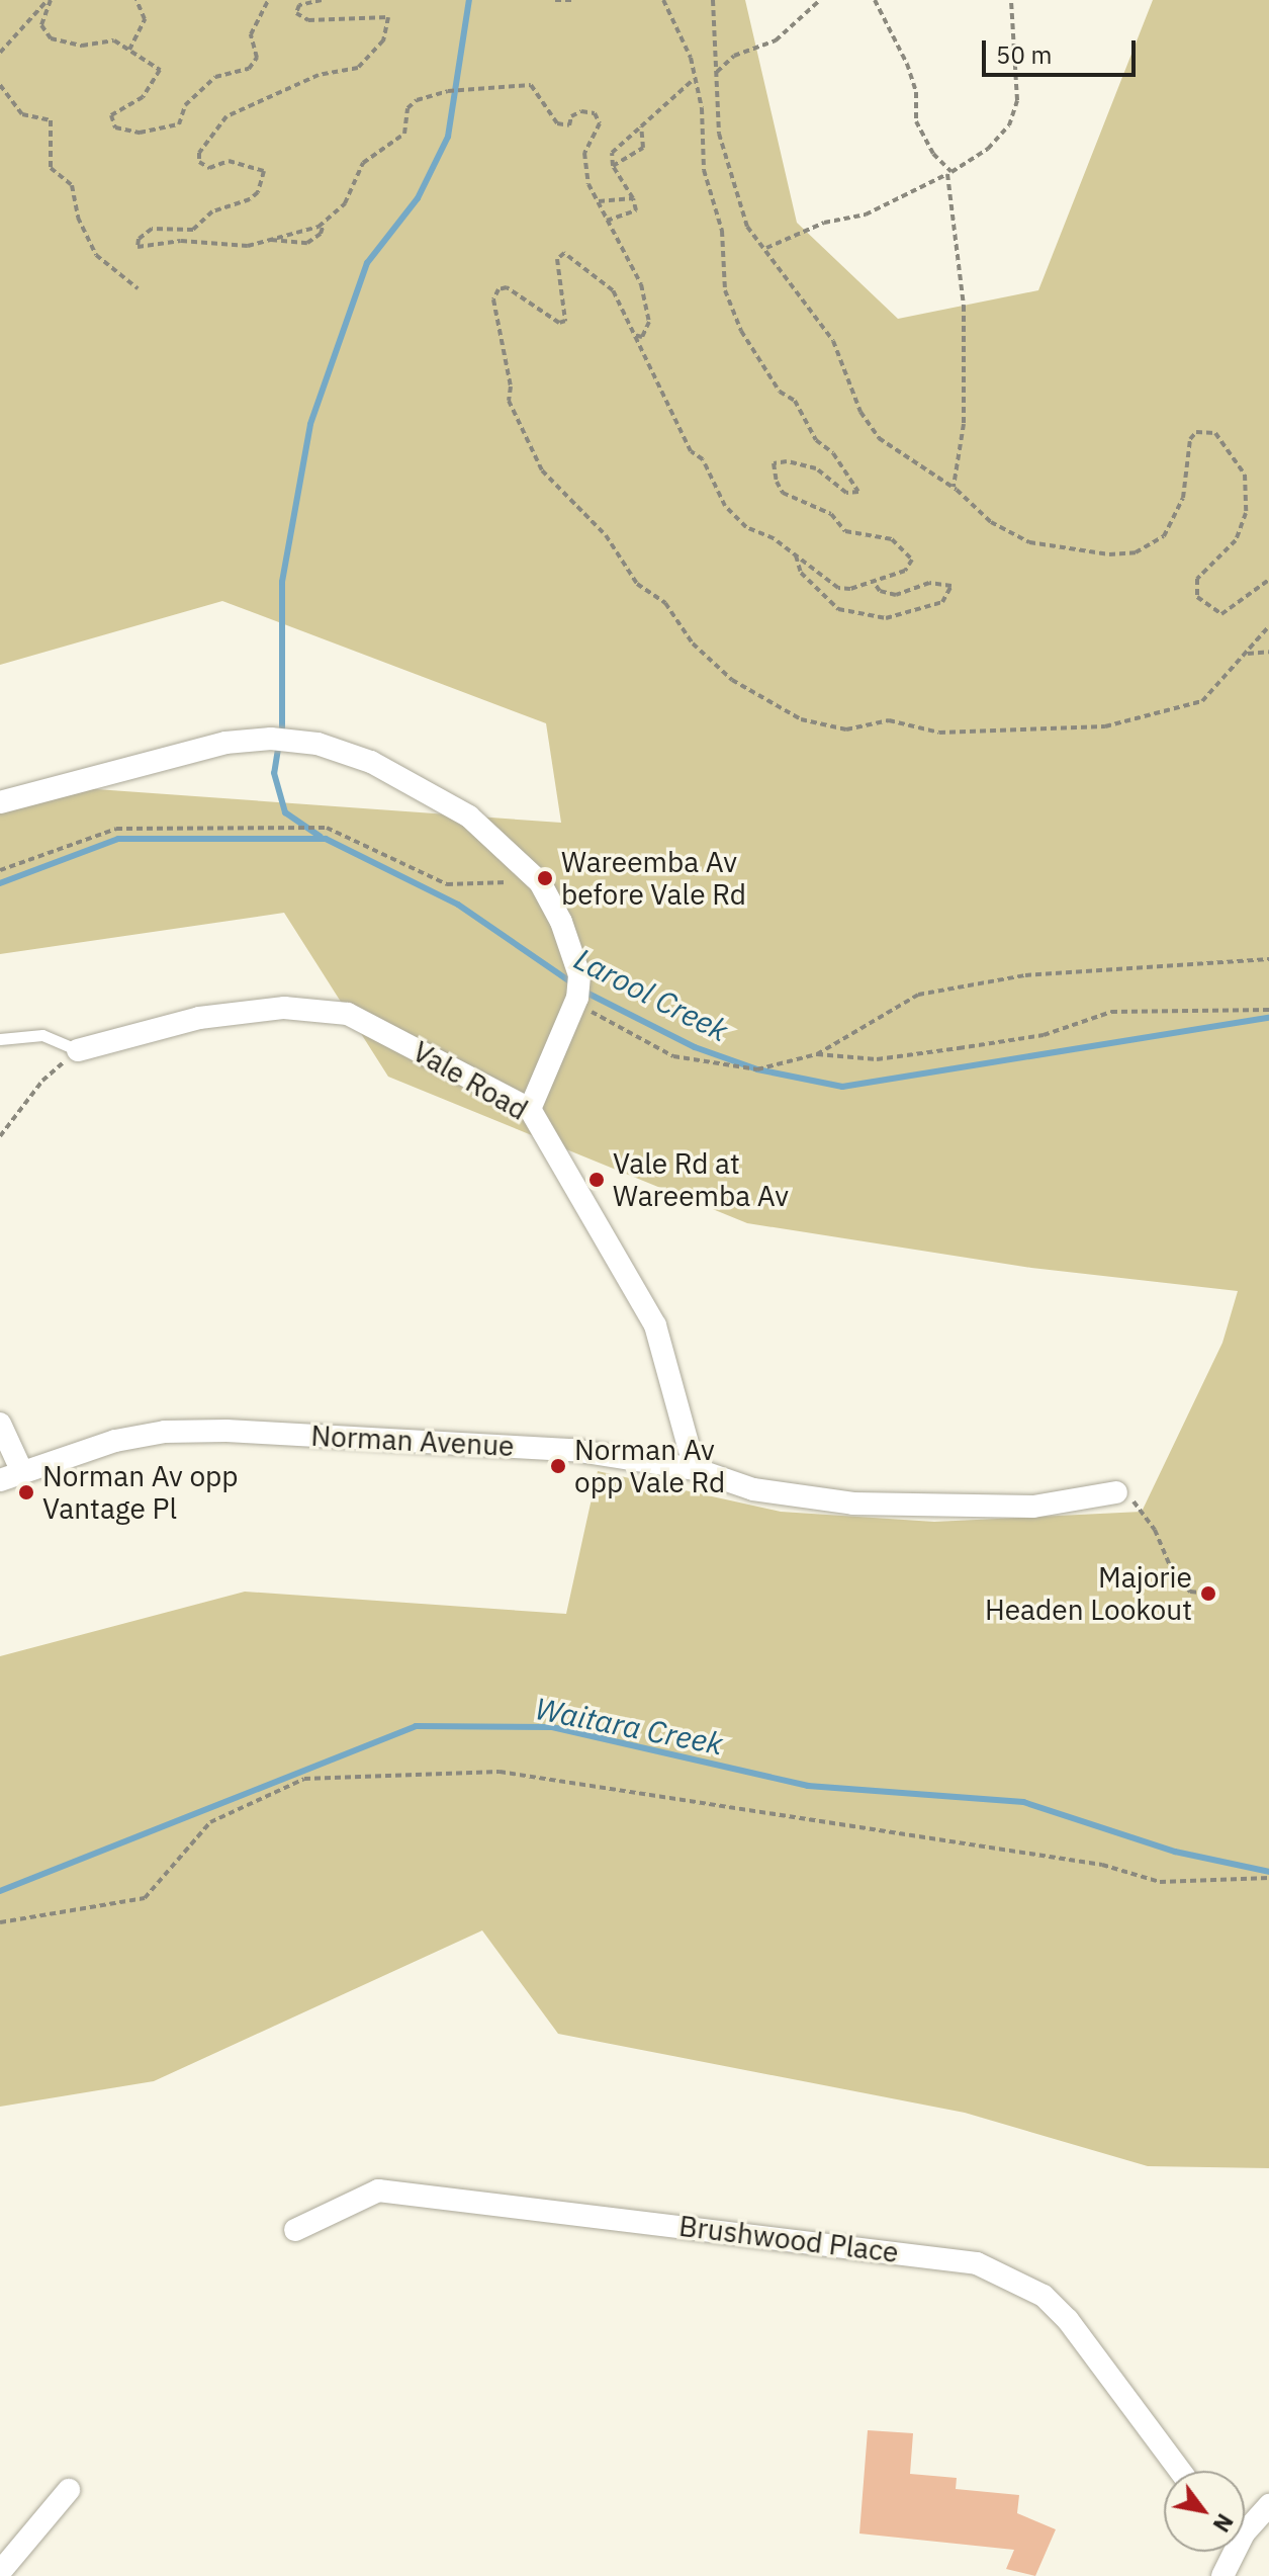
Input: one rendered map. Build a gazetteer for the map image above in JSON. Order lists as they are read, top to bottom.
{
  "streets": {
    "street": ["Vale Road", "Norman Avenue", "Brushwood Place"]
  },
  "crossings": [
    ["Vale Road", "Norman Avenue"]
  ],
  "water": ["Larool Creek", "Waitara Creek"],
  "places": [
    "Wareemba Av before Vale Rd",
    "Vale Rd at Wareemba Av",
    "Norman Av opp Vale Rd",
    "Norman Av opp Vantage Pl",
    "Majorie Headen Lookout"
  ],
  "scale_bar": "50 m",
  "north": "bottom right"
}
